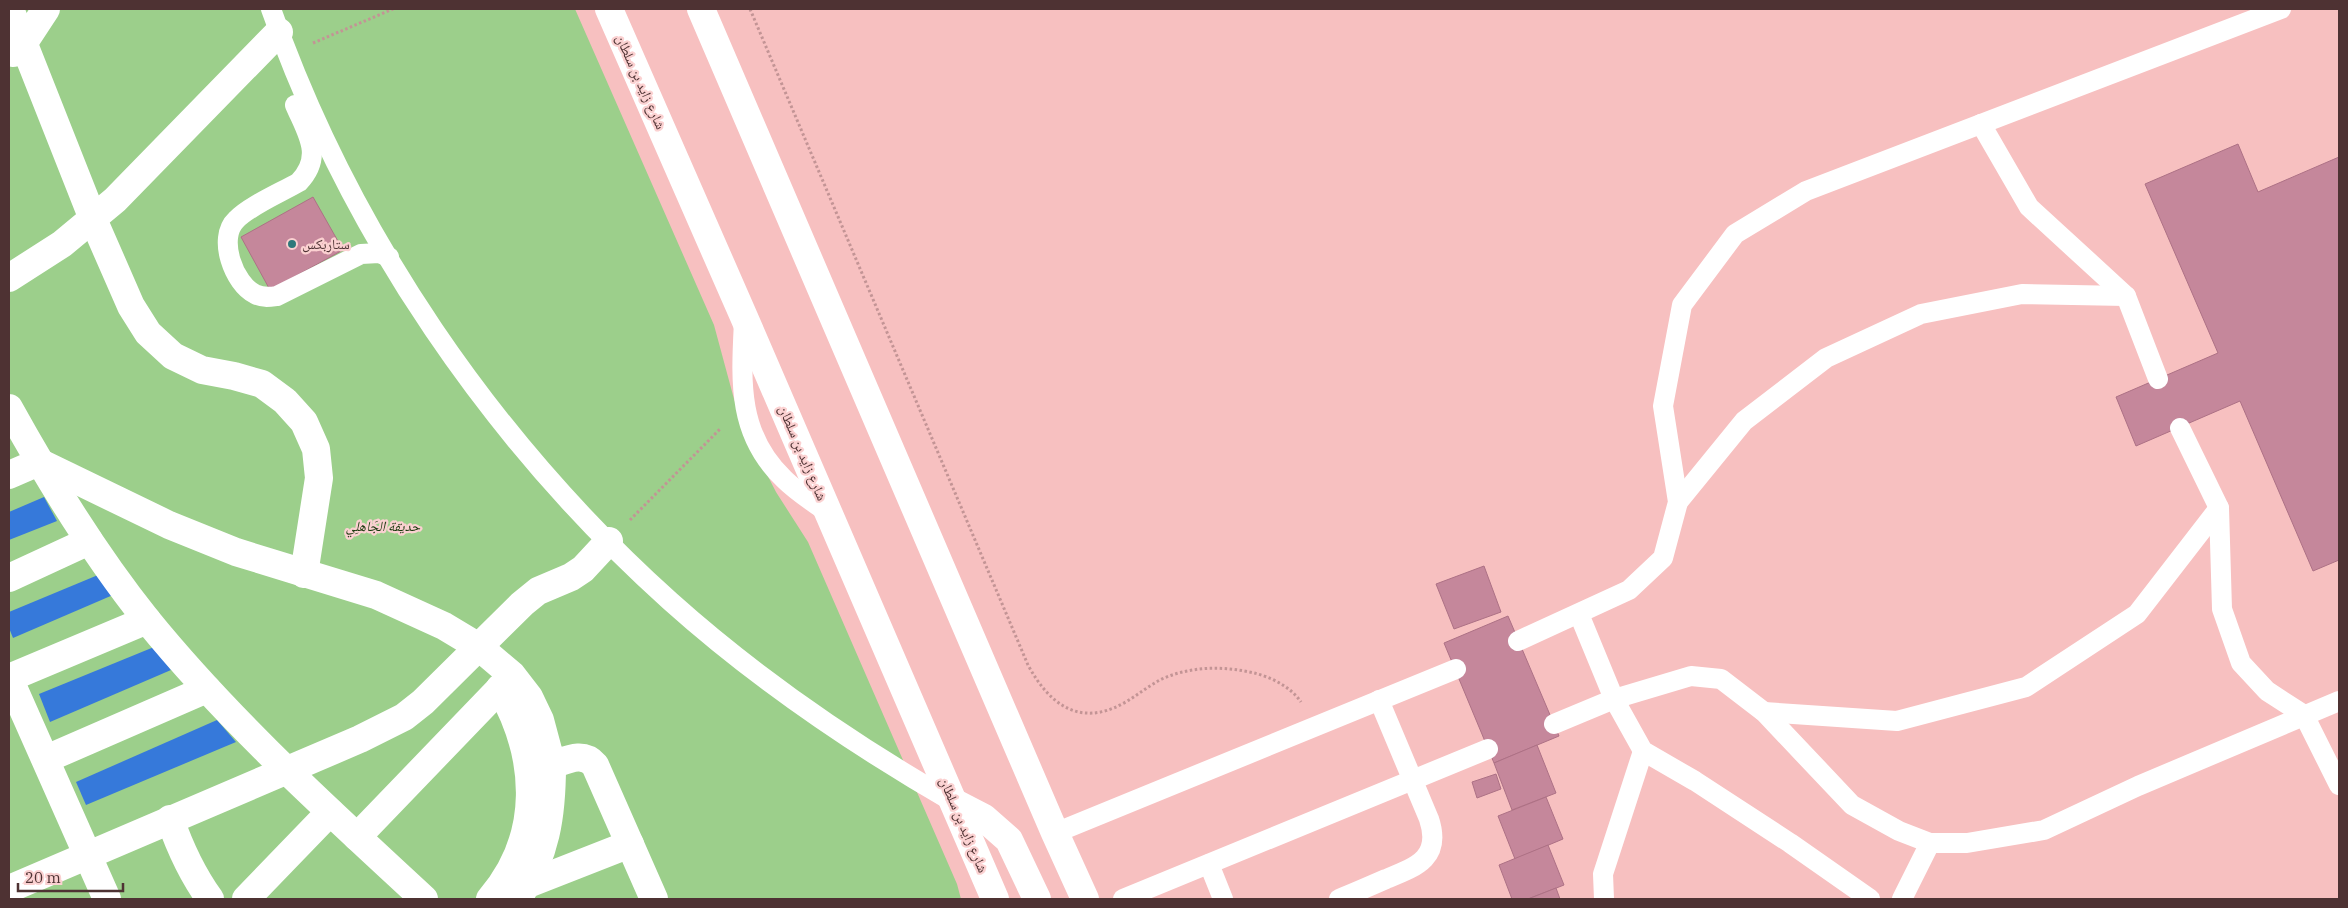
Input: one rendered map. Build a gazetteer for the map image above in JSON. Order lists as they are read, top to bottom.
{
  "streets": {
    "main road": ["شارع زايد بن سلطان"]
  },
  "parks": ["حديقة الجَاهلِي"],
  "places": ["ستاربكس"],
  "scale_bar": "20 m"
}
